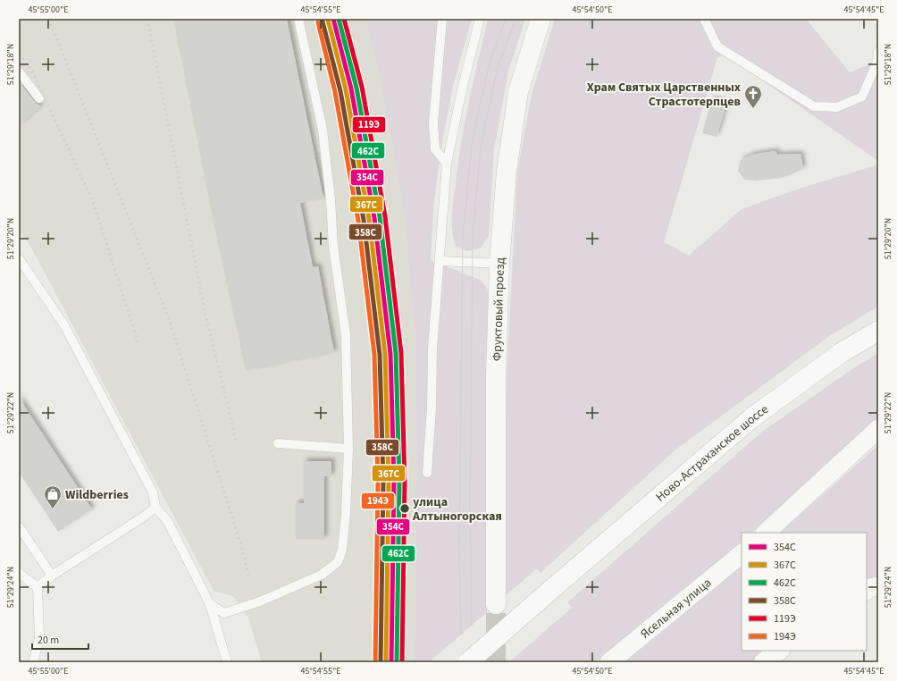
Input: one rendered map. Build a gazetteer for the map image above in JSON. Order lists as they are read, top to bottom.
{
  "streets": {
    "main road": ["Ново-Астраханское шоссе"],
    "street": ["Фруктовый проезд", "Ясельная улица"]
  },
  "places": {
    "church": ["Храм Святых Царственных Страстотерпцев"],
    "other": ["улица Алтыногорская"],
    "shop": ["Wildberries"]
  },
  "lines": [
    "transit line 354С",
    "transit line 462С",
    "transit line 119Э",
    "transit line 367С",
    "transit line 358С",
    "transit line 194Э"
  ],
  "legend": [
    "354С",
    "367С",
    "462С",
    "358С",
    "119Э",
    "194Э"
  ],
  "scale_bar": "20 m",
  "coordinates": [
    "45°55'00\"E",
    "45°54'55\"E",
    "45°54'50\"E",
    "45°54'45\"E",
    "51°29'18\"N",
    "51°29'20\"N",
    "51°29'22\"N",
    "51°29'24\"N"
  ]
}
